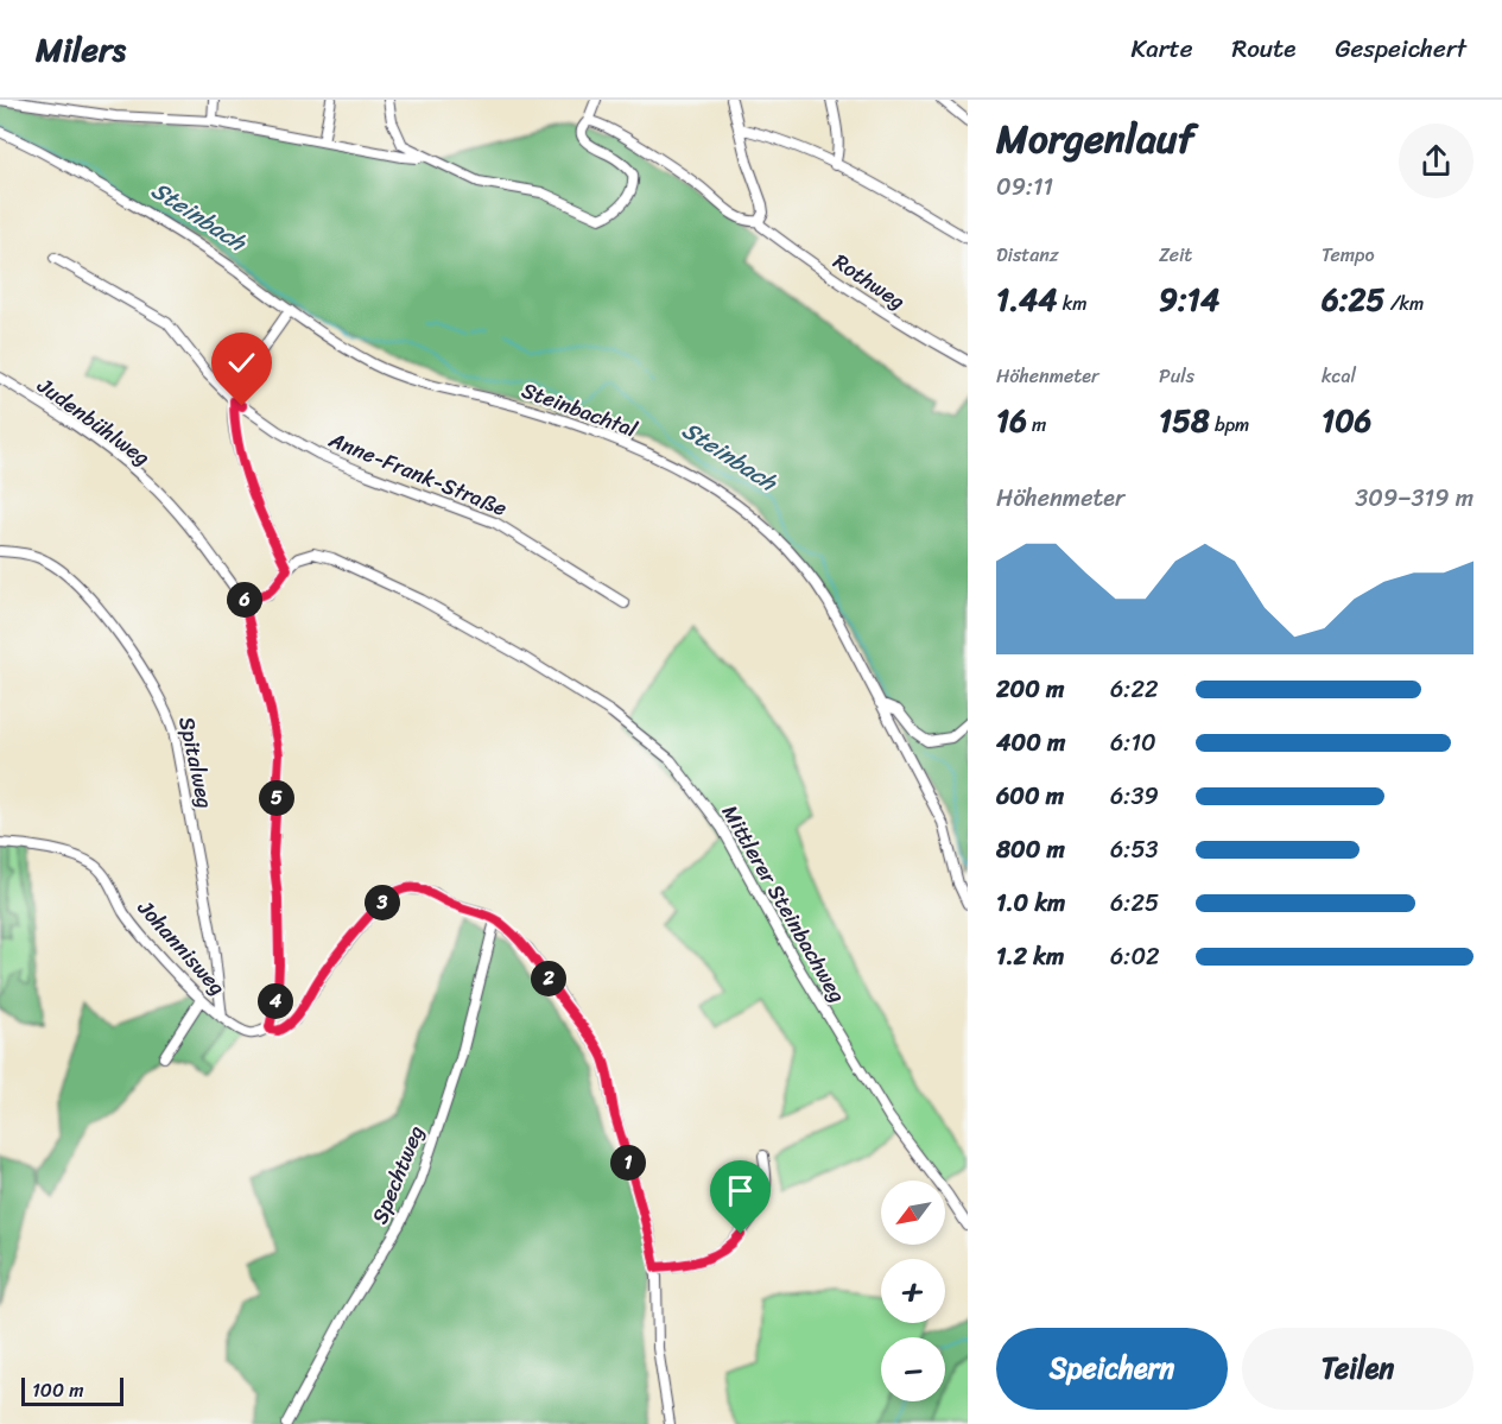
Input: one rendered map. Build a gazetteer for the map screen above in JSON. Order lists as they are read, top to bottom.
{
  "streets": {
    "street": [
      "Rothweg",
      "Steinbachtal",
      "Judenbühlweg",
      "Anne-Frank-Straße",
      "Spitalweg",
      "Mittlerer Steinbachweg",
      "Johannisweg",
      "Spechtweg"
    ]
  },
  "crossings": [
    ["Spitalweg", "Johannisweg"]
  ],
  "water": ["Steinbach"],
  "scale_bar": "100 m",
  "north": "bottom left",
  "page": {
    "header": "Milers",
    "nav": ["Karte", "Route", "Gespeichert"],
    "heading": ["Morgenlauf", "09:11"],
    "stats": [
      ["Distanz", "1.44 km"],
      ["Zeit", "9:14"],
      ["Tempo", "6:25 /km"],
      ["Höhenmeter", "16 m"],
      ["Puls", "158 bpm"],
      ["kcal", "106"]
    ],
    "chart": ["Höhenmeter", "309–319 m"],
    "pins": [
      "6",
      "5",
      "3",
      "2",
      "4",
      "1"
    ],
    "list": [
      {
        "name": "200 m",
        "note": "6:22"
      },
      {
        "name": "400 m",
        "note": "6:10"
      },
      {
        "name": "600 m",
        "note": "6:39"
      },
      {
        "name": "800 m",
        "note": "6:53"
      },
      {
        "name": "1.0 km",
        "note": "6:25"
      },
      {
        "name": "1.2 km",
        "note": "6:02"
      }
    ],
    "map_buttons": ["+", "−"],
    "buttons": ["Speichern", "Teilen"],
    "scale": "100 m"
  }
}
